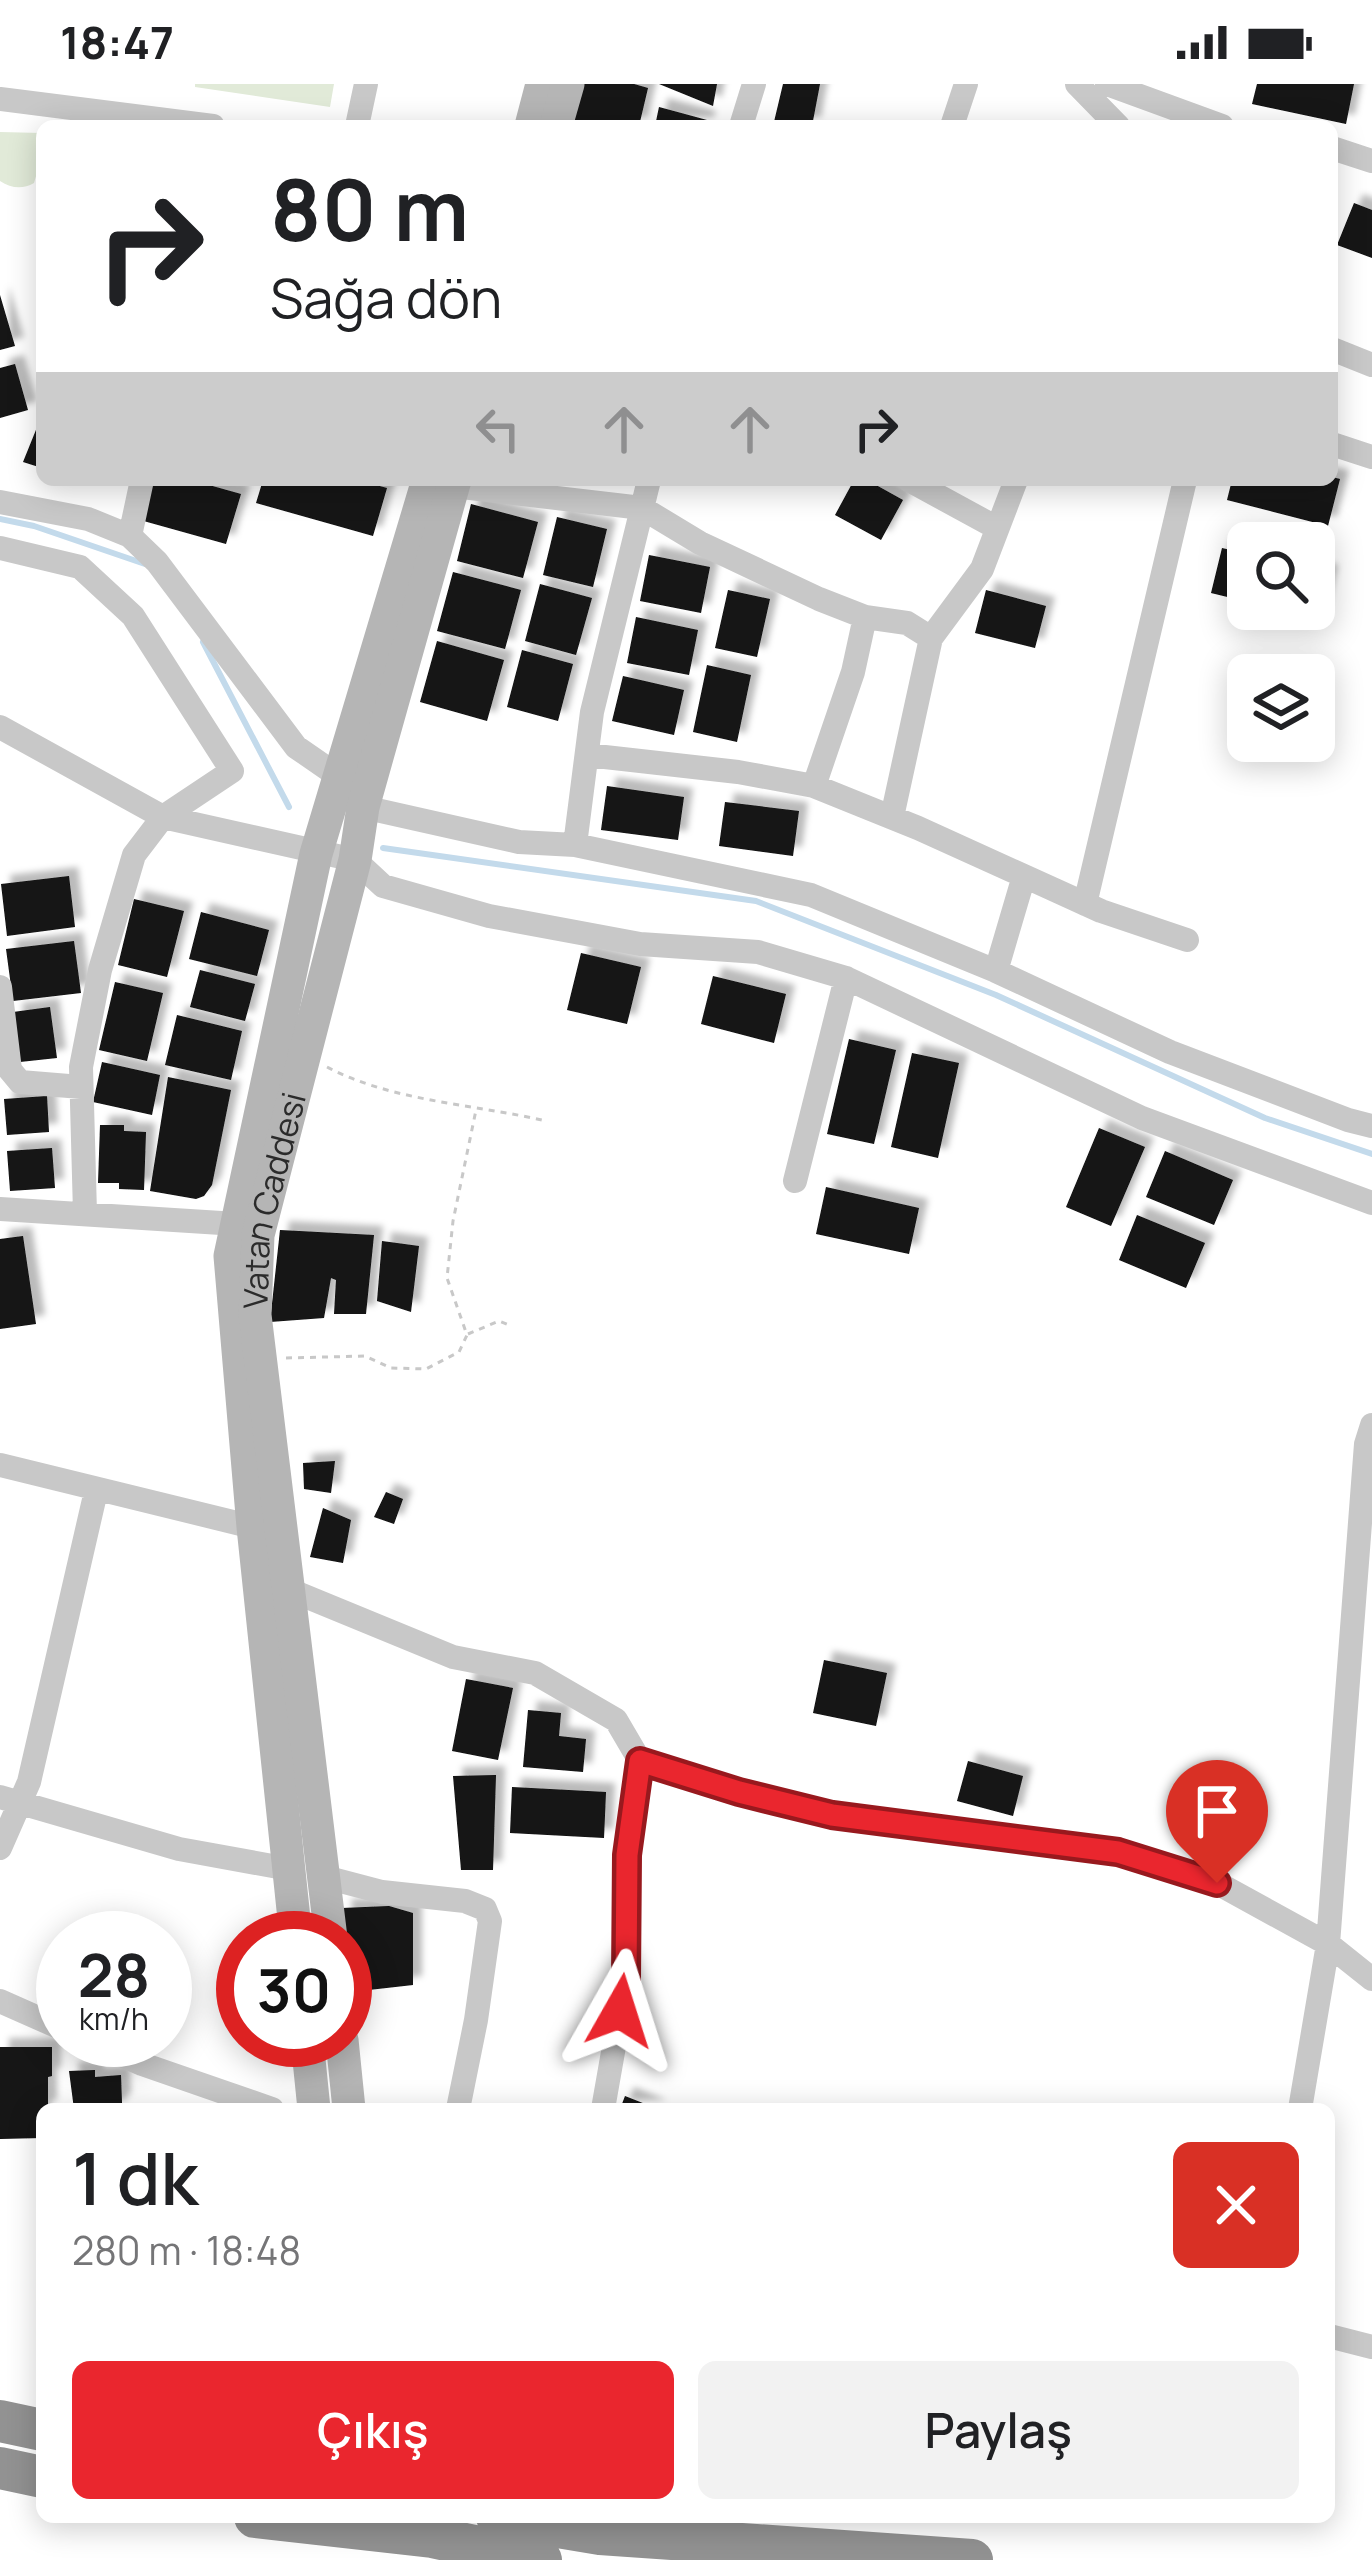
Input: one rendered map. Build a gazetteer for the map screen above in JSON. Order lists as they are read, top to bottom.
{
  "streets": {
    "main road": ["Vatan Caddesi"]
  },
  "page": {
    "status": "18:47",
    "turn": ["80 m", "Sağa dön"],
    "speed": "28 km/h",
    "limit": "30",
    "heading": ["1 dk", "280 m · 18:48"],
    "buttons": ["Çıkış", "Paylaş"]
  }
}
